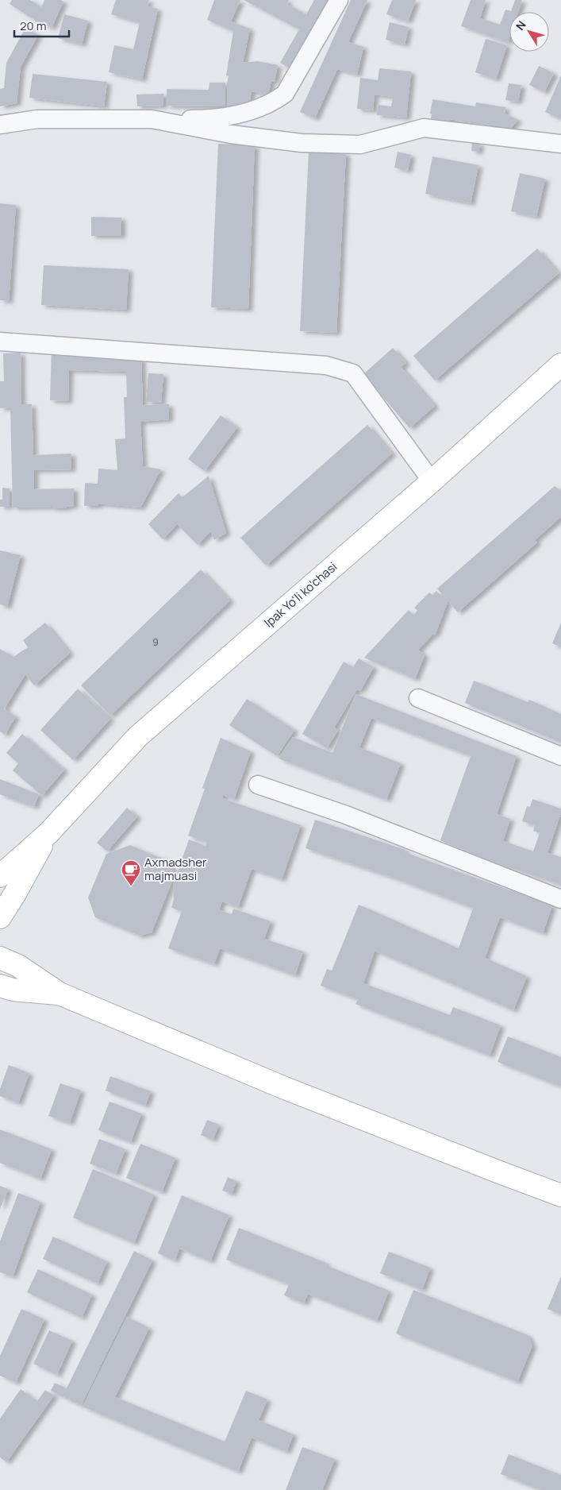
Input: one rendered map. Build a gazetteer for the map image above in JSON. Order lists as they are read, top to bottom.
{
  "streets": {
    "main road": ["Ipak Yo'li ko'chasi"]
  },
  "places": {
    "cafe": ["Axmadsher majmuasi"]
  },
  "house_numbers": ["9"],
  "scale_bar": "20 m",
  "north": "top left"
}
